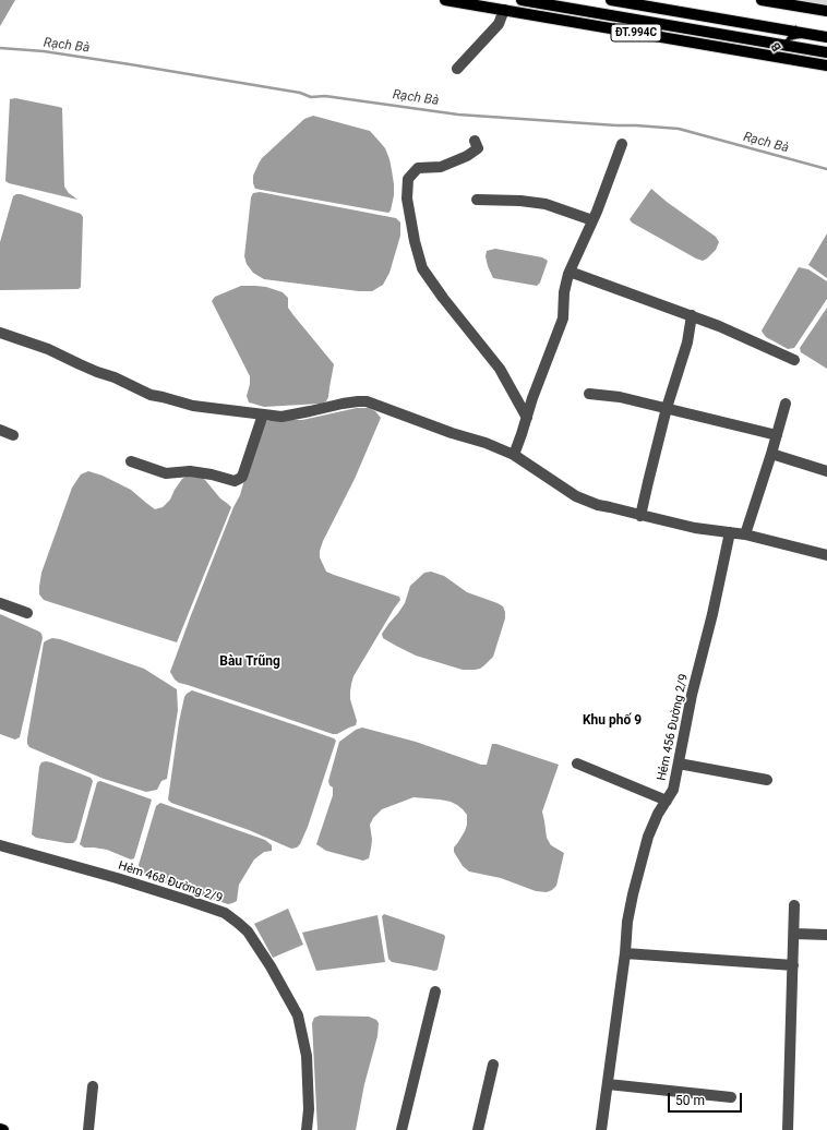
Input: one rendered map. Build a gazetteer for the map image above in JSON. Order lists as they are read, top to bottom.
{
  "streets": {
    "main road": ["ĐT.994C"],
    "street": ["Hẻm 456 Đường 2/9", "Hẻm 468 Đường 2/9"]
  },
  "districts": ["Bàu Trũng", "Khu phố 9"],
  "water": ["Rạch Bà"],
  "scale_bar": "50 m",
  "north": "bottom left"
}
